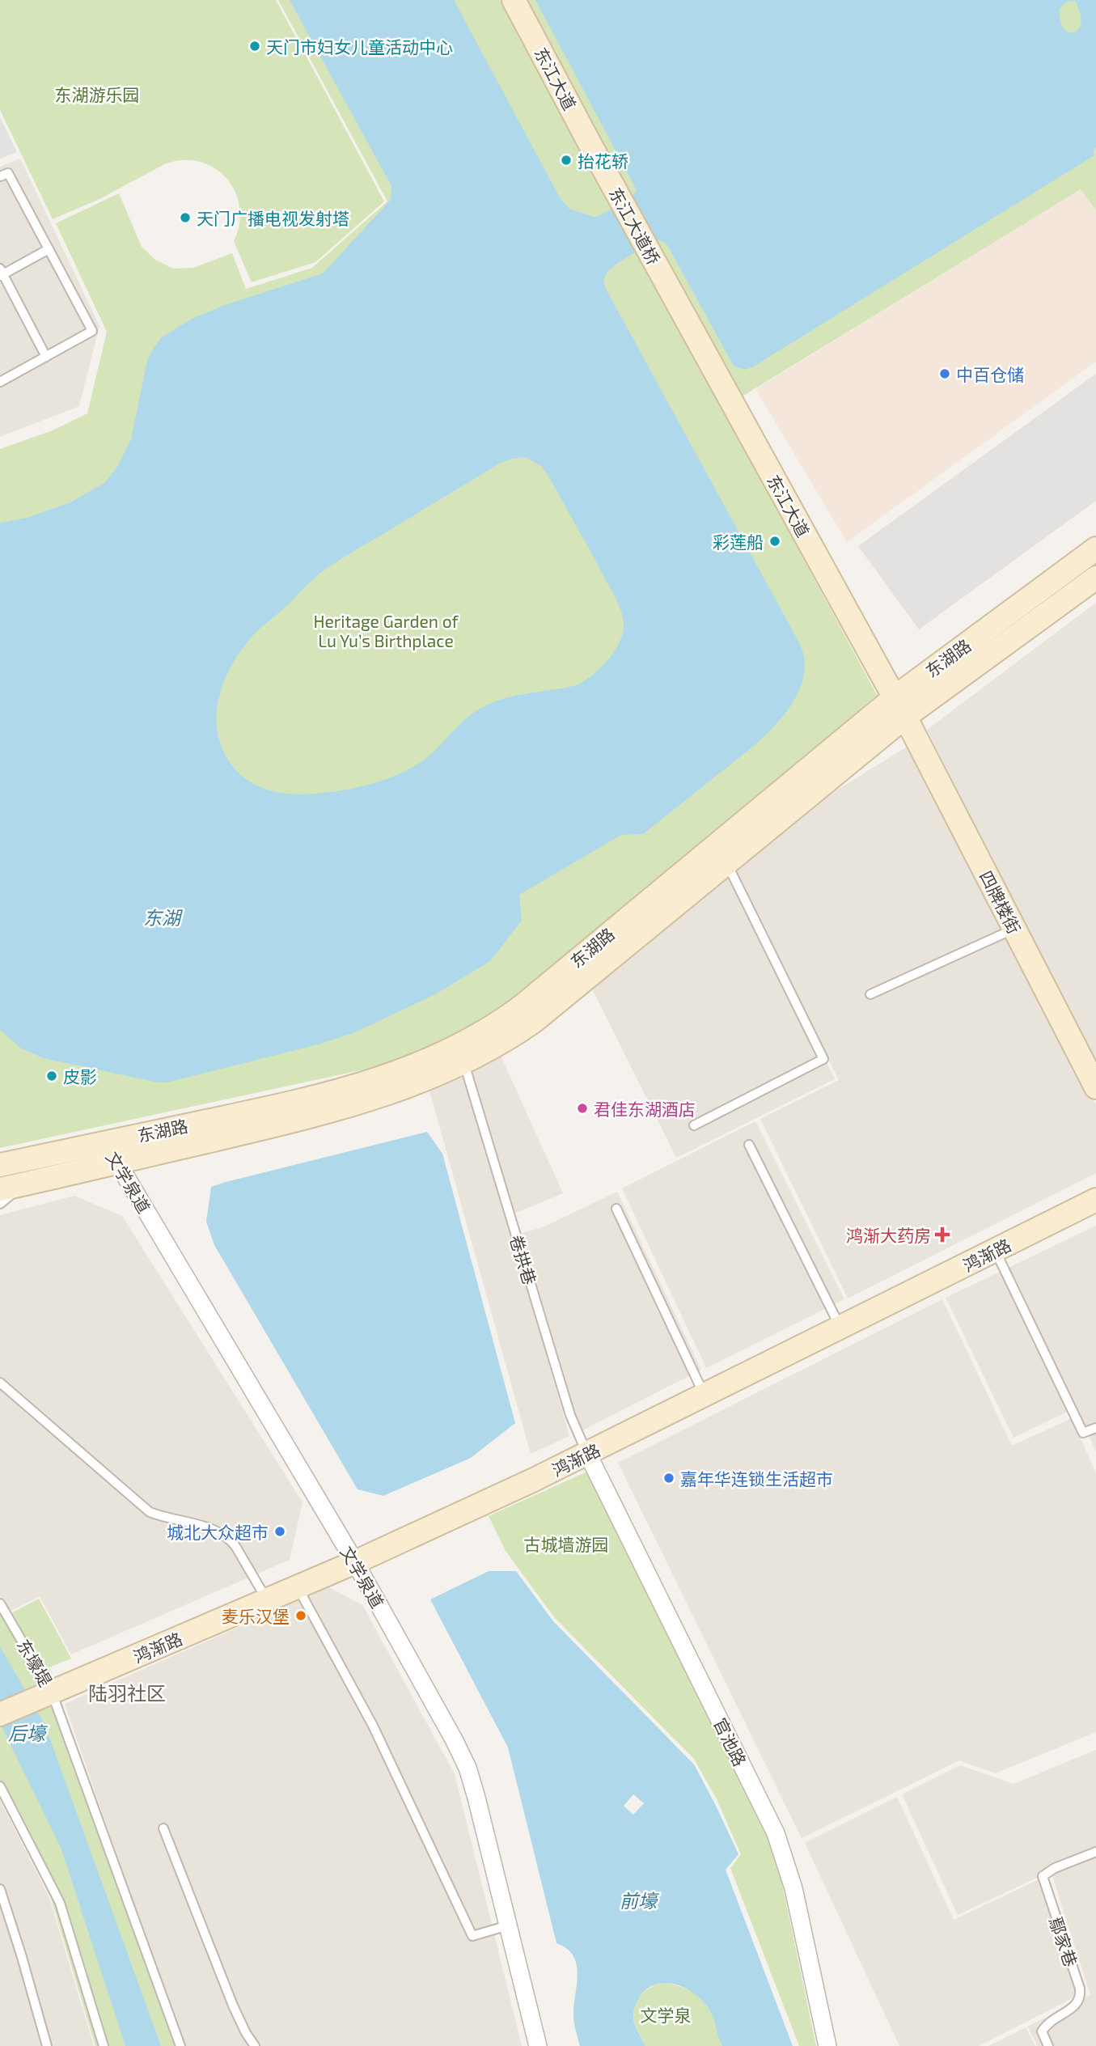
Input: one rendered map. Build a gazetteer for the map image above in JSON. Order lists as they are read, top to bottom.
{
  "streets": {
    "main road": [
      "东江大道",
      "东江大道桥",
      "东湖路",
      "四牌楼街",
      "鸿渐路"
    ],
    "street": ["文学泉道", "官池路"],
    "lane": ["卷拱巷", "东壕堤", "鄢家巷"]
  },
  "crossings": [
    ["东江大道", "东江大道桥"],
    ["东江大道", "东湖路"],
    ["东江大道", "四牌楼街"],
    ["东湖路", "四牌楼街"],
    ["东湖路", "文学泉道"],
    ["东湖路", "卷拱巷"],
    ["文学泉道", "鸿渐路"],
    ["鸿渐路", "卷拱巷"],
    ["鸿渐路", "东壕堤"],
    ["鸿渐路", "官池路"],
    ["卷拱巷", "官池路"]
  ],
  "districts": ["陆羽社区"],
  "water": ["东湖", "后壕", "前壕"],
  "parks": [
    "东湖游乐园",
    "Heritage Garden of Lu Yu’s Birthplace",
    "古城墙游园",
    "文学泉"
  ],
  "places": {
    "other": [
      "天门市妇女儿童活动中心",
      "抬花轿",
      "天门广播电视发射塔",
      "中百仓储",
      "彩莲船",
      "皮影",
      "君佳东湖酒店",
      "嘉年华连锁生活超市",
      "城北大众超市",
      "麦乐汉堡"
    ],
    "health": ["鸿渐大药房"]
  }
}
